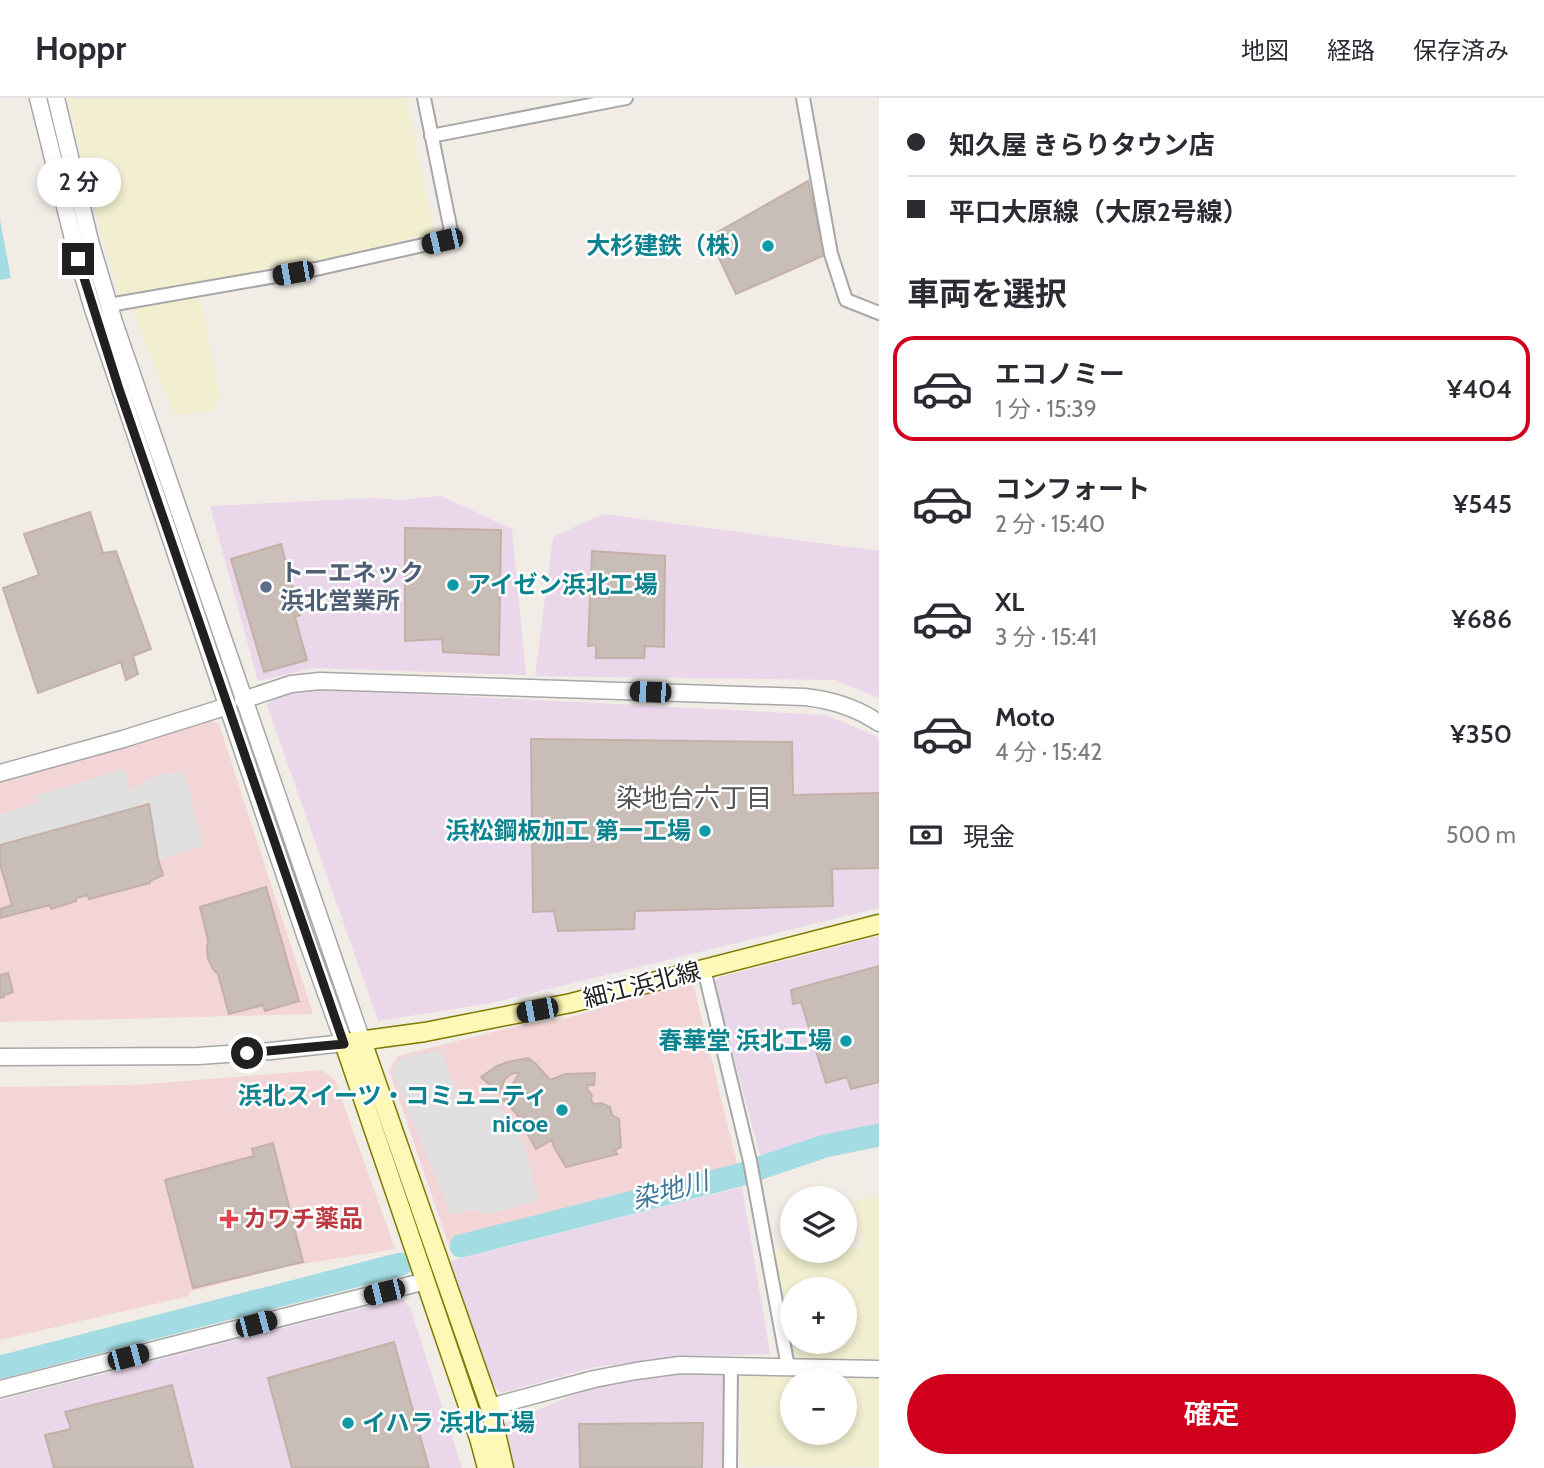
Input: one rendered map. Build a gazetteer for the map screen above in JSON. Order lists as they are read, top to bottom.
{
  "streets": {
    "main road": ["細江浜北線"]
  },
  "districts": ["染地台六丁目"],
  "water": ["染地川"],
  "places": {
    "other": [
      "大杉建鉄（株）",
      "アイゼン浜北工場",
      "トーエネック 浜北営業所",
      "浜松鋼板加工 第一工場",
      "春華堂 浜北工場",
      "浜北スイーツ・コミュニティ nicoe",
      "イハラ 浜北工場"
    ],
    "health": ["カワチ薬品"]
  },
  "page": {
    "header": "Hoppr",
    "nav": ["地図", "経路", "保存済み"],
    "banner": ["知久屋 きらりタウン店", "平口大原線（大原2号線）"],
    "bubble": "2 分",
    "heading": "車両を選択",
    "list": [
      {
        "name": "エコノミー",
        "note": "1 分 · 15:39",
        "value": "¥404"
      },
      {
        "name": "コンフォート",
        "note": "2 分 · 15:40",
        "value": "¥545"
      },
      {
        "name": "XL",
        "note": "3 分 · 15:41",
        "value": "¥686"
      },
      {
        "name": "Moto",
        "note": "4 分 · 15:42",
        "value": "¥350"
      }
    ],
    "pay": ["現金", "500 m"],
    "map_buttons": ["+", "−"],
    "buttons": "確定"
  }
}
